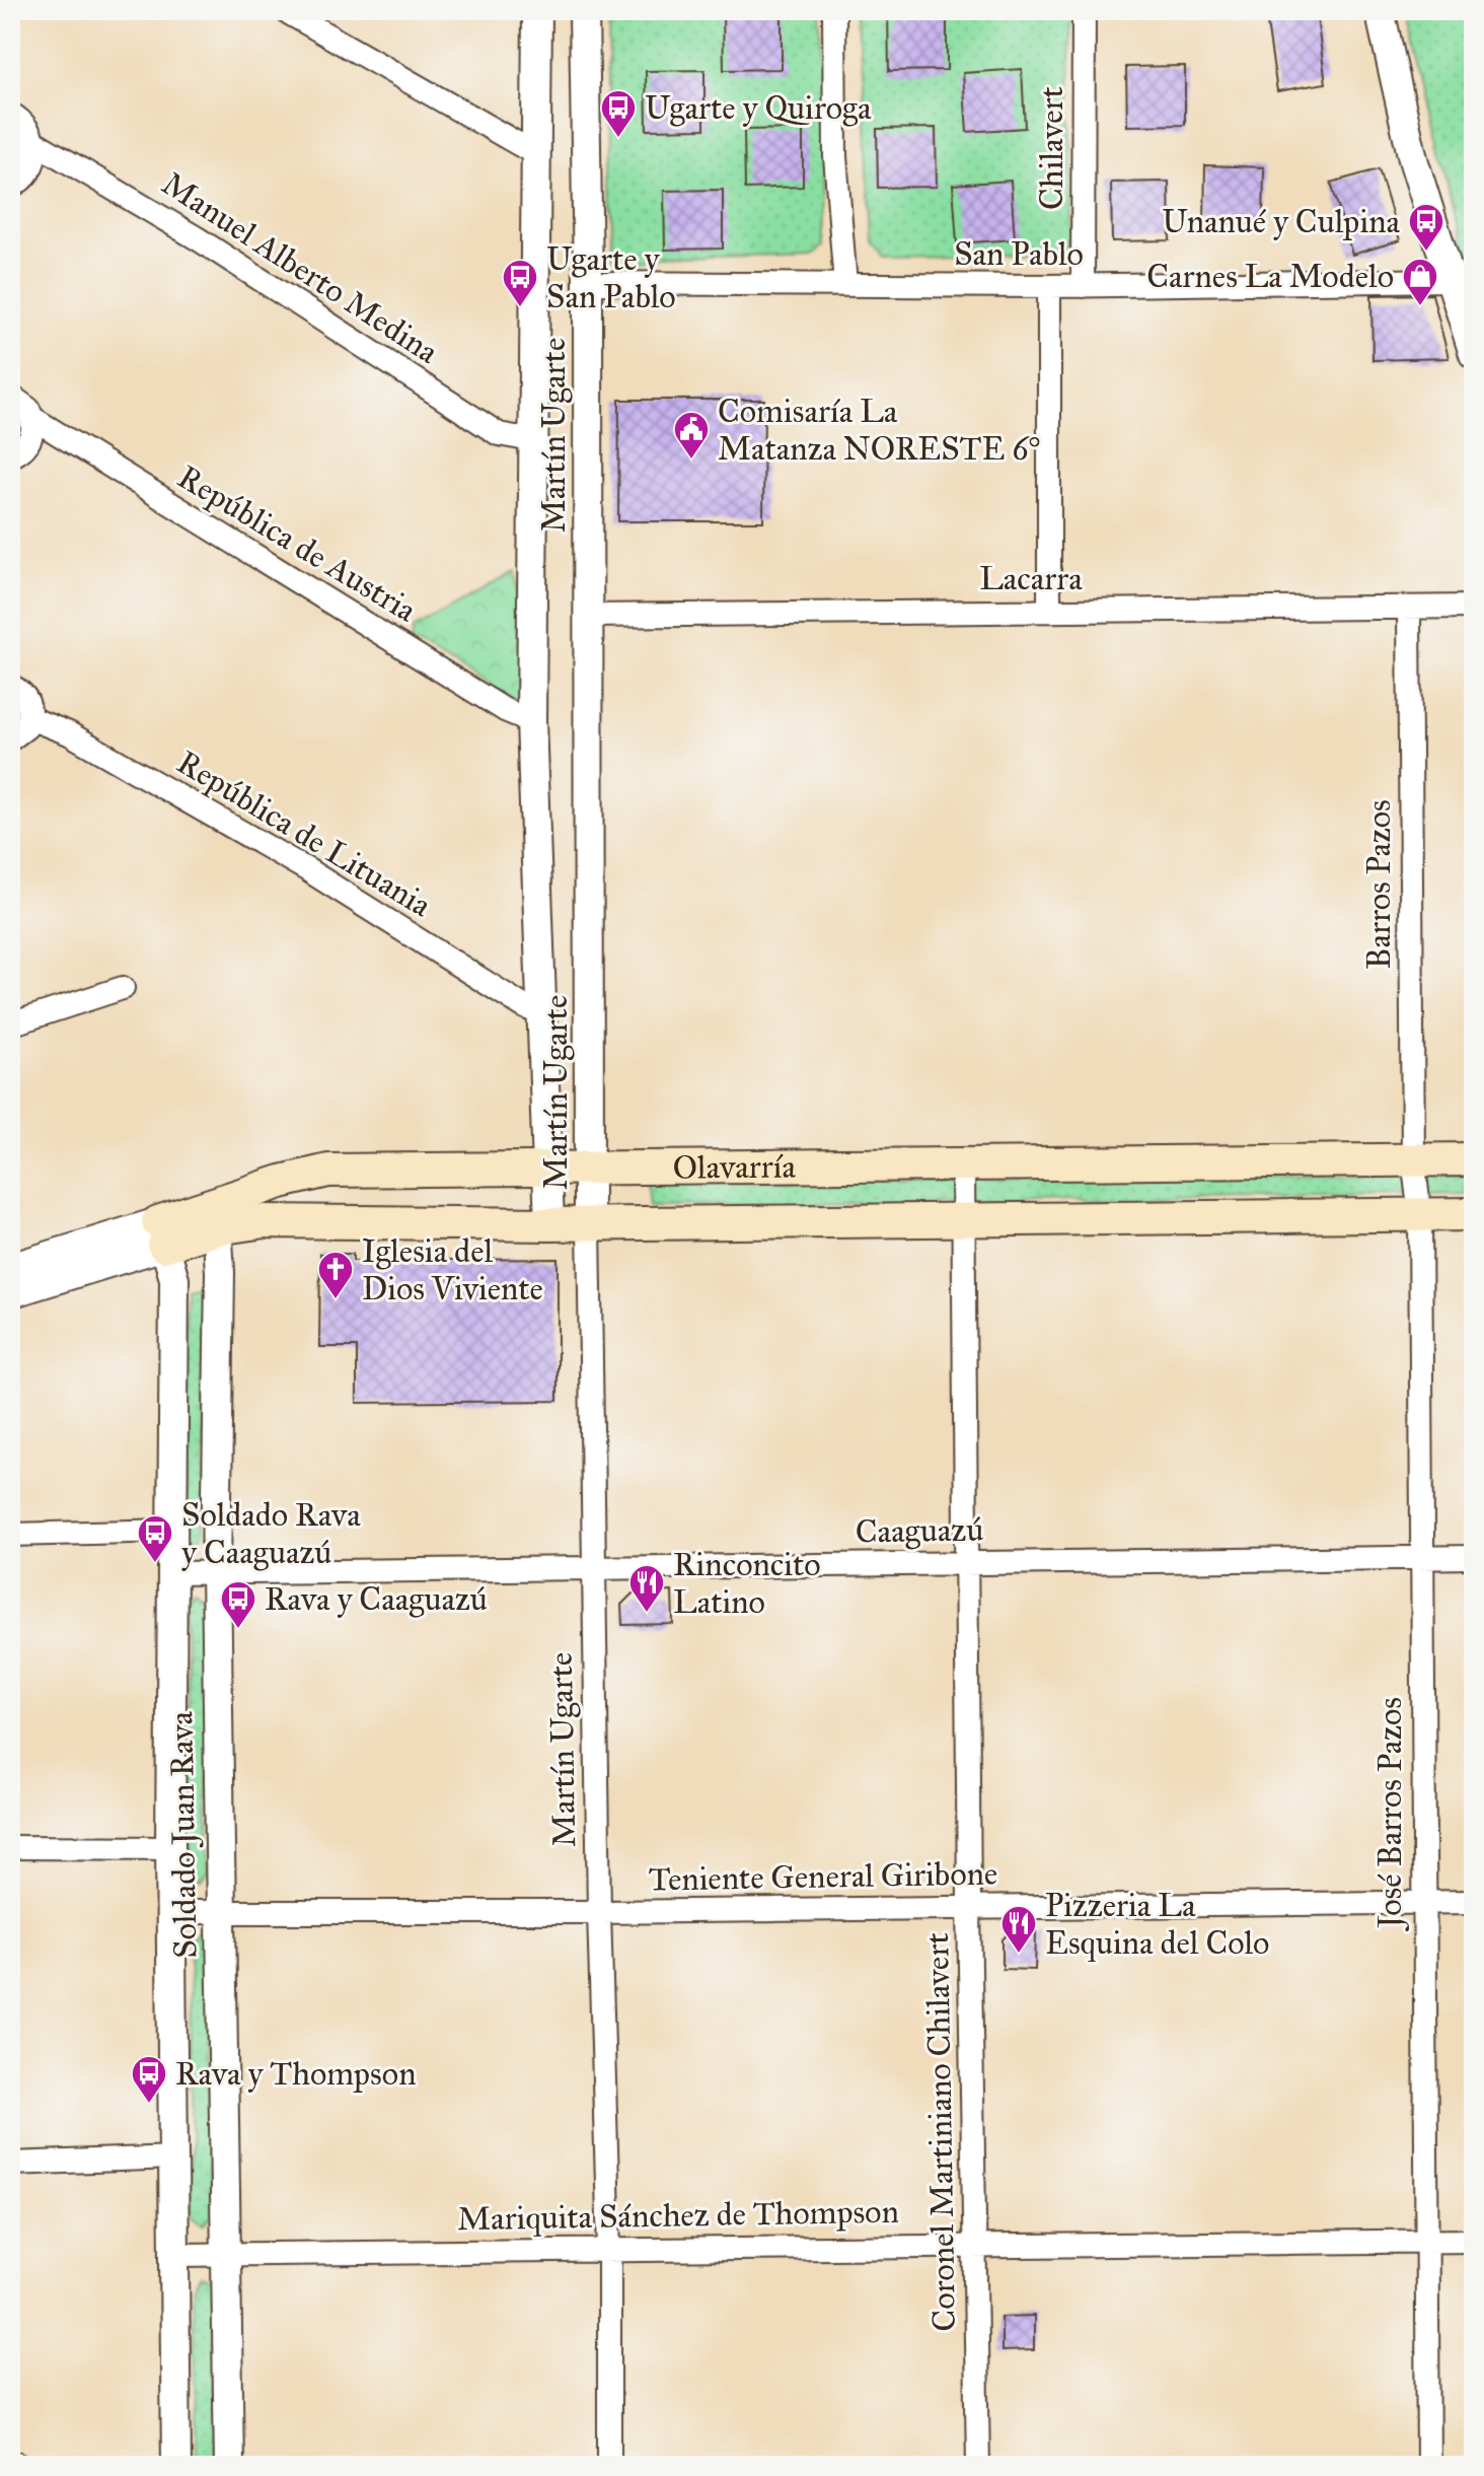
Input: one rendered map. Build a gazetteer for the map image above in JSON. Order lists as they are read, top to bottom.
{
  "streets": {
    "main road": ["Olavarría"],
    "street": [
      "Chilavert",
      "San Pablo",
      "Manuel Alberto Medina",
      "Martín Ugarte",
      "República de Austria",
      "Lacarra",
      "República de Lituania",
      "Barros Pazos",
      "Caaguazú",
      "José Barros Pazos",
      "Soldado Juan Rava",
      "Teniente General Giribone",
      "Coronel Martiniano Chilavert",
      "Mariquita Sánchez de Thompson"
    ]
  },
  "crossings": [
    ["Chilavert", "San Pablo"],
    ["San Pablo", "Martín Ugarte"],
    ["Manuel Alberto Medina", "Martín Ugarte"],
    ["Martín Ugarte", "República de Austria"],
    ["Martín Ugarte", "Lacarra"],
    ["Martín Ugarte", "República de Lituania"],
    ["Martín Ugarte", "Olavarría"],
    ["Martín Ugarte", "Caaguazú"],
    ["Martín Ugarte", "Teniente General Giribone"],
    ["Martín Ugarte", "Mariquita Sánchez de Thompson"],
    ["Lacarra", "Barros Pazos"],
    ["Barros Pazos", "Olavarría"],
    ["Barros Pazos", "José Barros Pazos"],
    ["Olavarría", "José Barros Pazos"],
    ["Olavarría", "Soldado Juan Rava"],
    ["Olavarría", "Coronel Martiniano Chilavert"],
    ["Caaguazú", "José Barros Pazos"],
    ["Caaguazú", "Soldado Juan Rava"],
    ["Caaguazú", "Coronel Martiniano Chilavert"],
    ["José Barros Pazos", "Teniente General Giribone"],
    ["José Barros Pazos", "Mariquita Sánchez de Thompson"],
    ["Soldado Juan Rava", "Teniente General Giribone"],
    ["Soldado Juan Rava", "Mariquita Sánchez de Thompson"],
    ["Teniente General Giribone", "Coronel Martiniano Chilavert"],
    ["Coronel Martiniano Chilavert", "Mariquita Sánchez de Thompson"]
  ],
  "places": {
    "bus stop": [
      "Ugarte y Quiroga",
      "Unanué y Culpina",
      "Ugarte y San Pablo",
      "Soldado Rava y Caaguazú",
      "Rava y Caaguazú",
      "Rava y Thompson"
    ],
    "shop": ["Carnes La Modelo"],
    "public building": ["Comisaría La Matanza NORESTE 6°"],
    "church": ["Iglesia del Dios Viviente"],
    "restaurant": ["Rinconcito Latino", "Pizzeria La Esquina del Colo"]
  }
}
